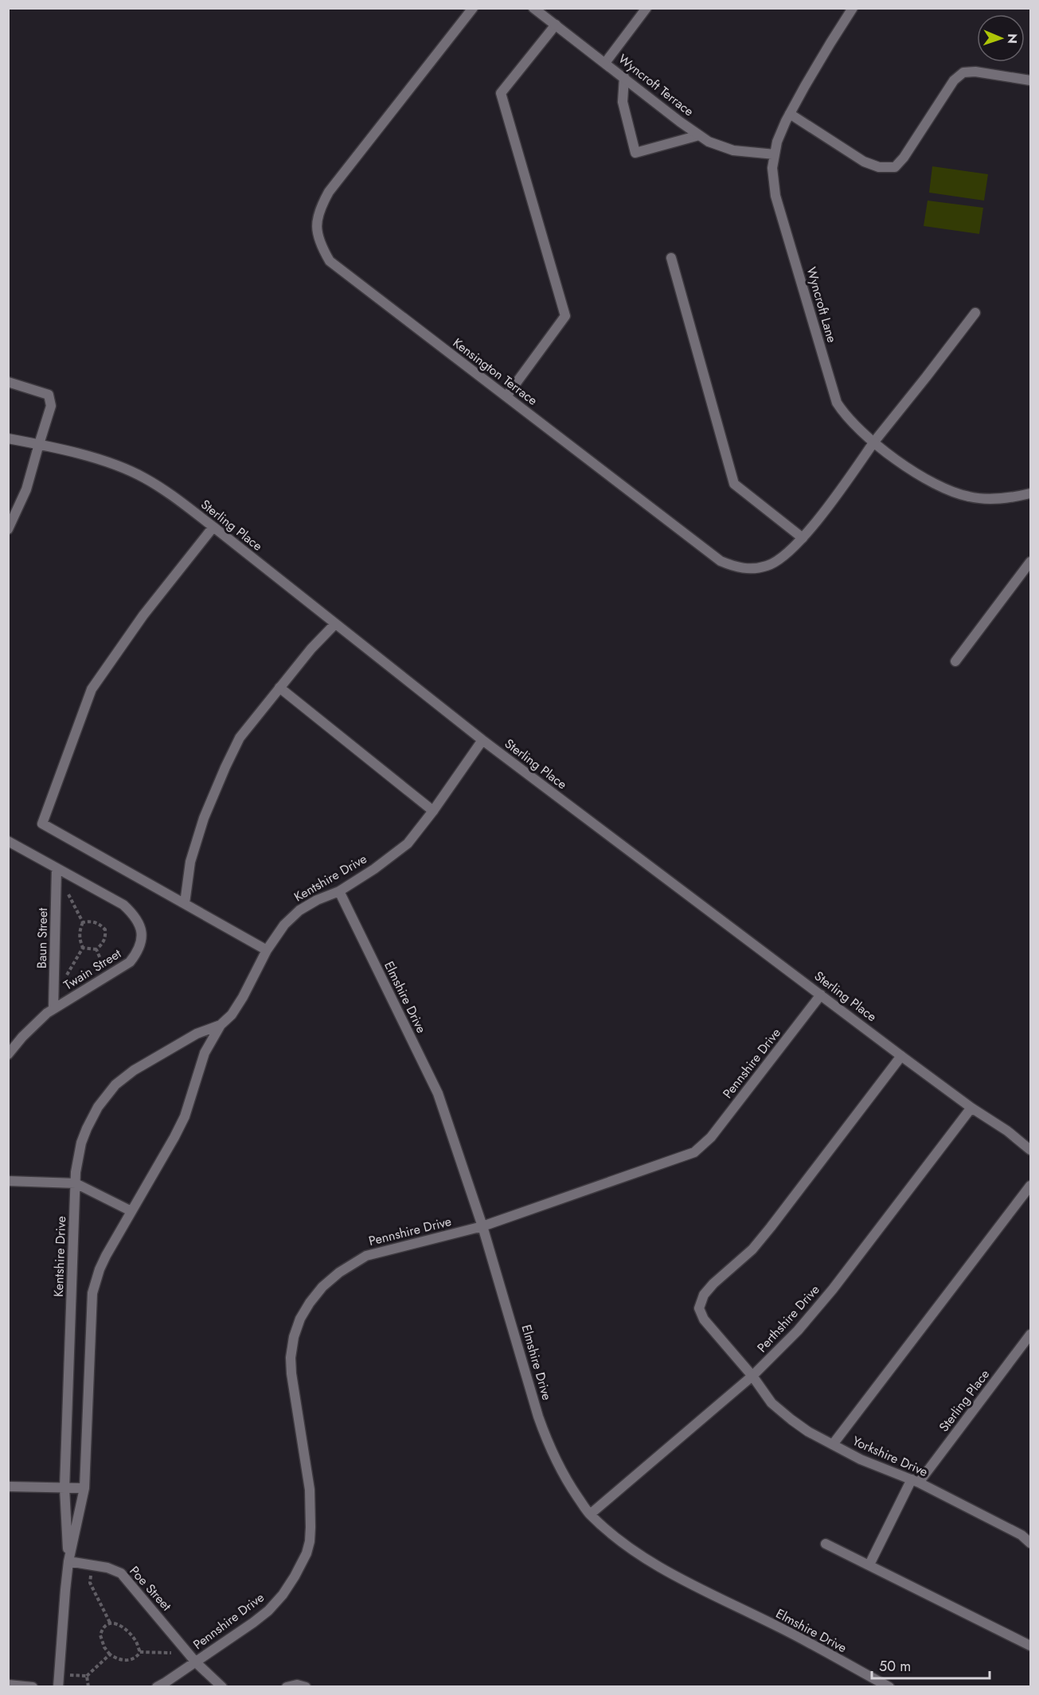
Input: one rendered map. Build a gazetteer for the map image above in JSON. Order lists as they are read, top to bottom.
{
  "streets": {
    "street": [
      "Wyncroft Terrace",
      "Wyncroft Lane",
      "Kensington Terrace",
      "Sterling Place",
      "Kentshire Drive",
      "Baun Street",
      "Twain Street",
      "Elmshire Drive",
      "Pennshire Drive",
      "Perthshire Drive",
      "Yorkshire Drive",
      "Poe Street"
    ]
  },
  "crossings": [
    ["Wyncroft Terrace", "Wyncroft Lane"],
    ["Wyncroft Lane", "Kensington Terrace"],
    ["Sterling Place", "Kentshire Drive"],
    ["Sterling Place", "Pennshire Drive"],
    ["Sterling Place", "Perthshire Drive"],
    ["Sterling Place", "Yorkshire Drive"],
    ["Kentshire Drive", "Elmshire Drive"],
    ["Kentshire Drive", "Poe Street"],
    ["Baun Street", "Twain Street"],
    ["Elmshire Drive", "Pennshire Drive"],
    ["Elmshire Drive", "Perthshire Drive"],
    ["Pennshire Drive", "Poe Street"],
    ["Perthshire Drive", "Yorkshire Drive"]
  ],
  "scale_bar": "50 m",
  "north": "right"
}
